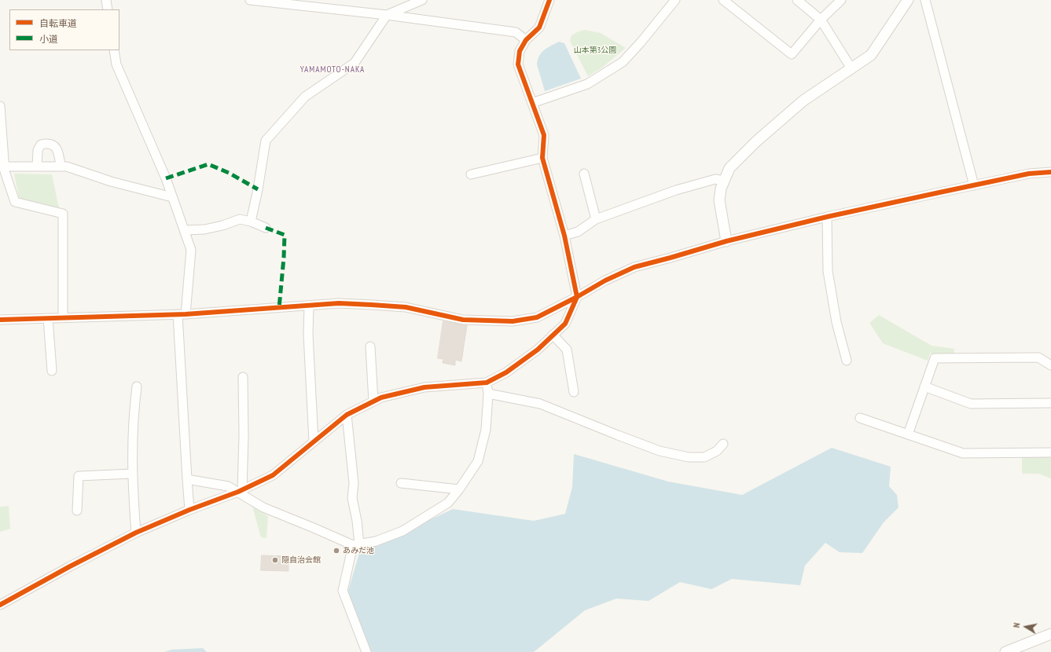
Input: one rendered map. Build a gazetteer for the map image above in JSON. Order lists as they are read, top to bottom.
{
  "districts": ["YAMAMOTO-NAKA"],
  "parks": ["山本第3公園"],
  "places": ["あみだ池", "隠自治会館"],
  "legend": ["自転車道", "小道"],
  "north": "left"
}
